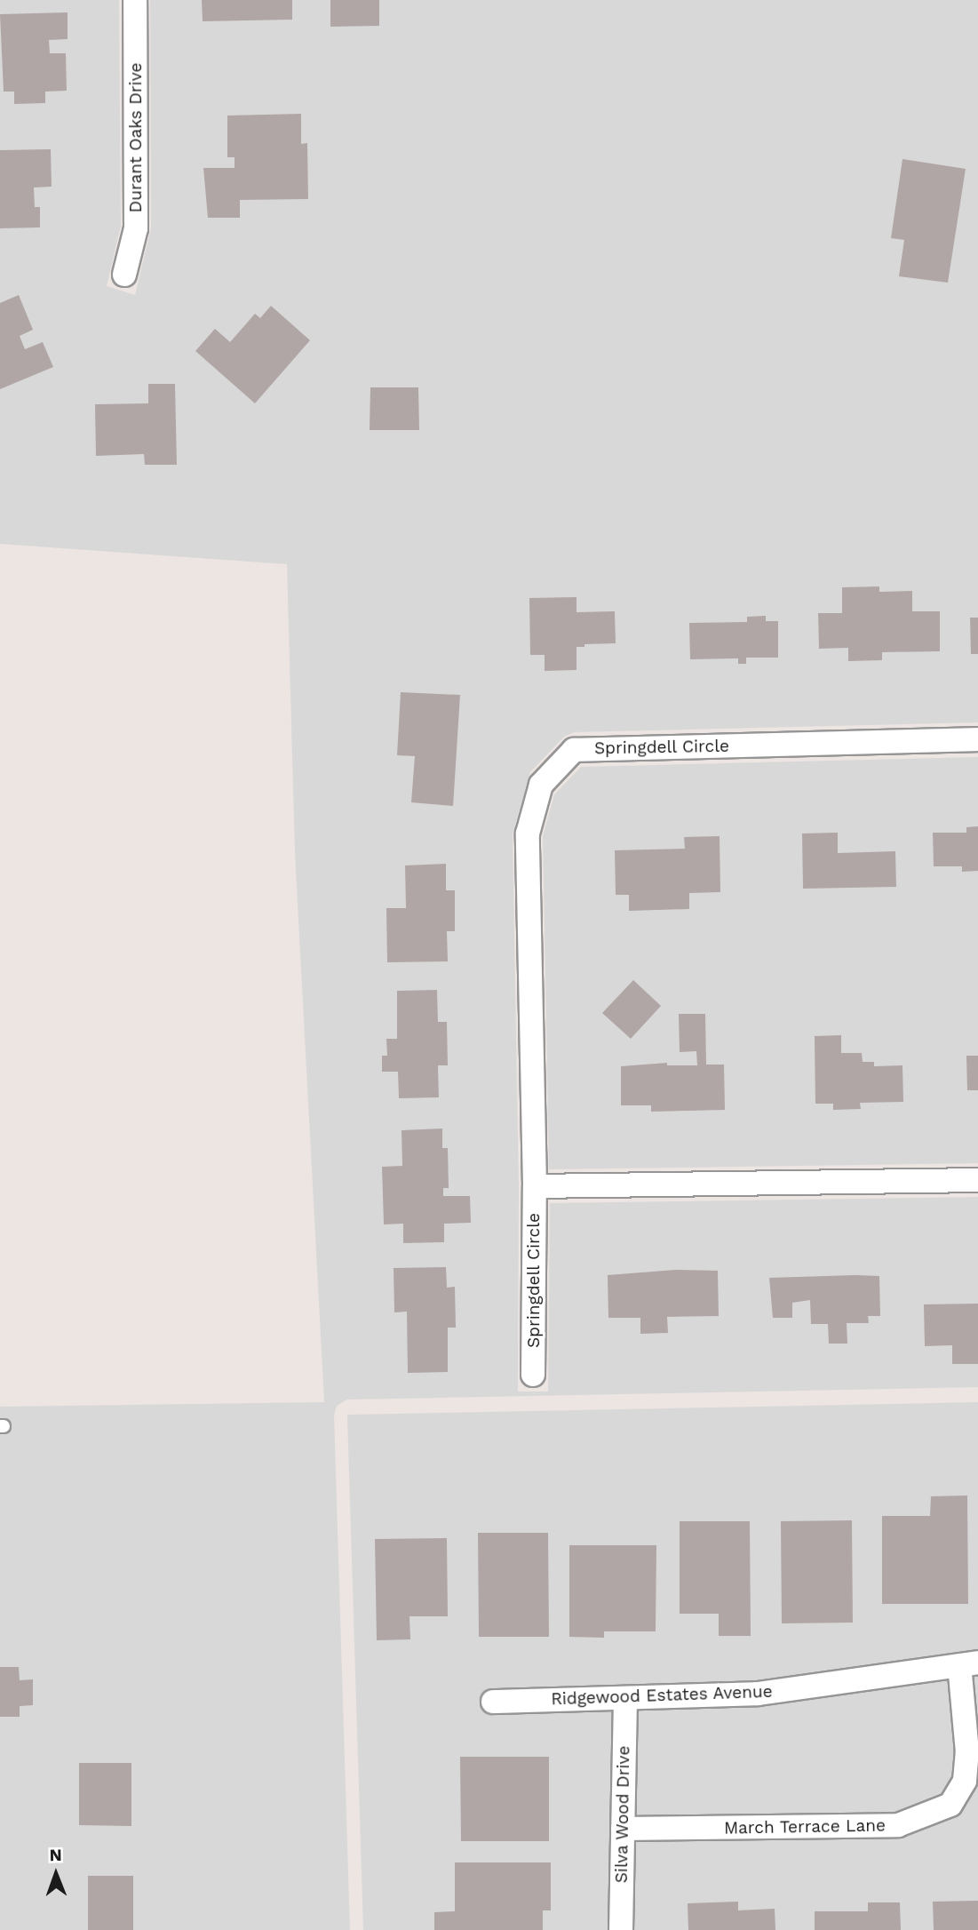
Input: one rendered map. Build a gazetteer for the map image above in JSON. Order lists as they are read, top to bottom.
{
  "streets": {
    "street": [
      "Durant Oaks Drive",
      "Springdell Circle",
      "Ridgewood Estates Avenue",
      "Silva Wood Drive",
      "March Terrace Lane"
    ]
  },
  "crossings": [
    ["Ridgewood Estates Avenue", "Silva Wood Drive"],
    ["Ridgewood Estates Avenue", "March Terrace Lane"],
    ["Silva Wood Drive", "March Terrace Lane"]
  ],
  "north": "top"
}
